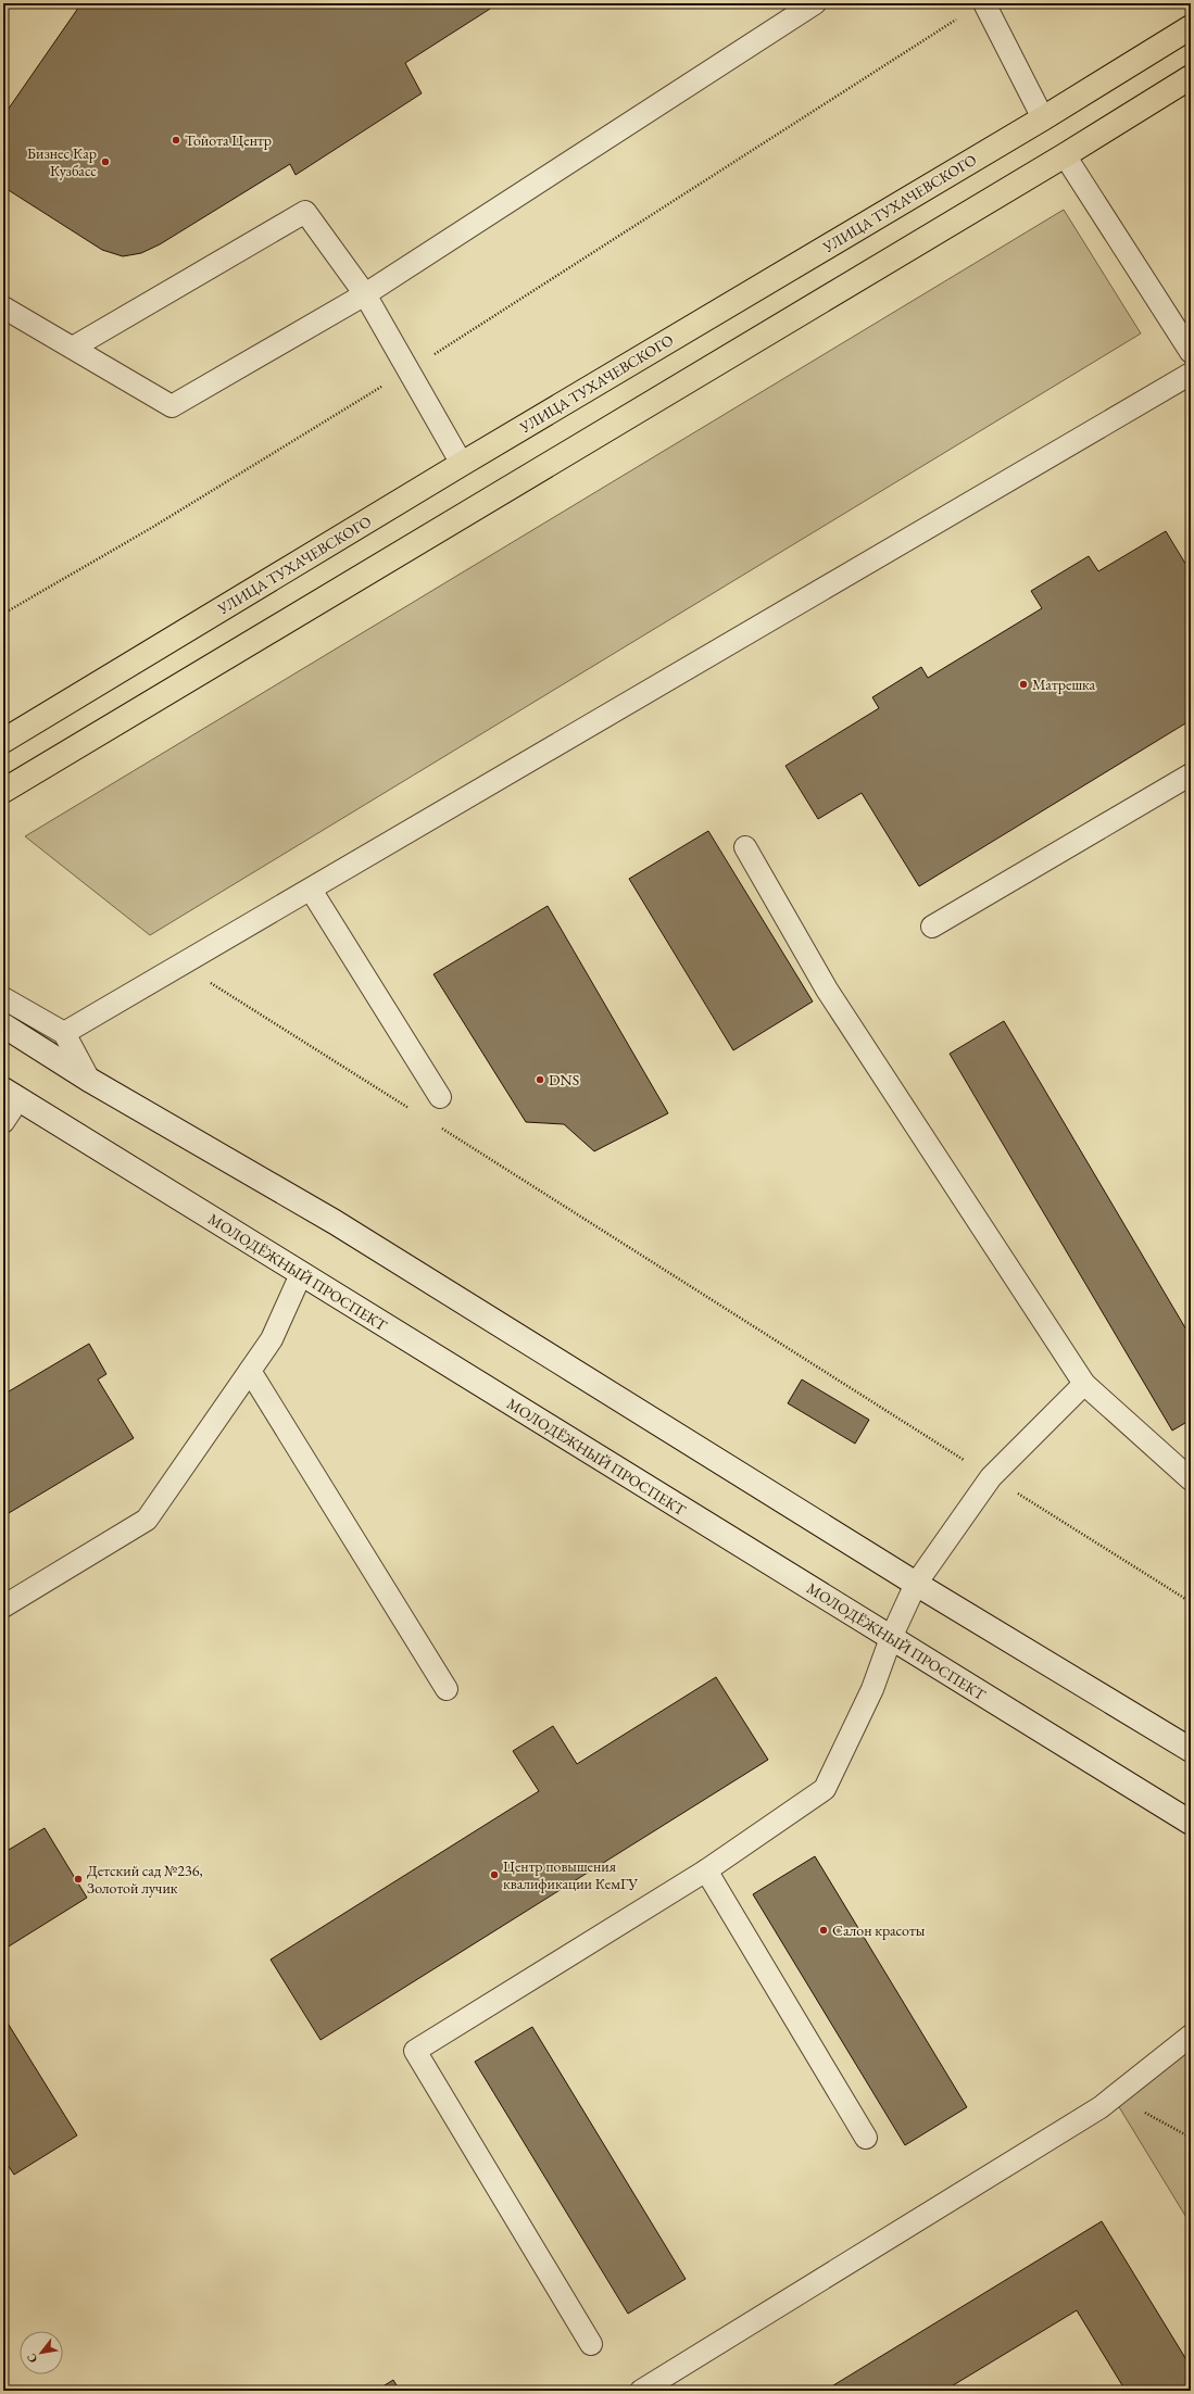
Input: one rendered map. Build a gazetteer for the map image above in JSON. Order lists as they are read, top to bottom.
{
  "streets": {
    "main road": ["УЛИЦА ТУХАЧЕВСКОГО", "МОЛОДЁЖНЫЙ ПРОСПЕКТ"]
  },
  "places": [
    "Тойота Центр",
    "Бизнес Кар Кузбасс",
    "Матрешка",
    "DNS",
    "Центр повышения квалификации КемГУ",
    "Детский сад №236, Золотой лучик",
    "Салон красоты"
  ],
  "north": "bottom left"
}
